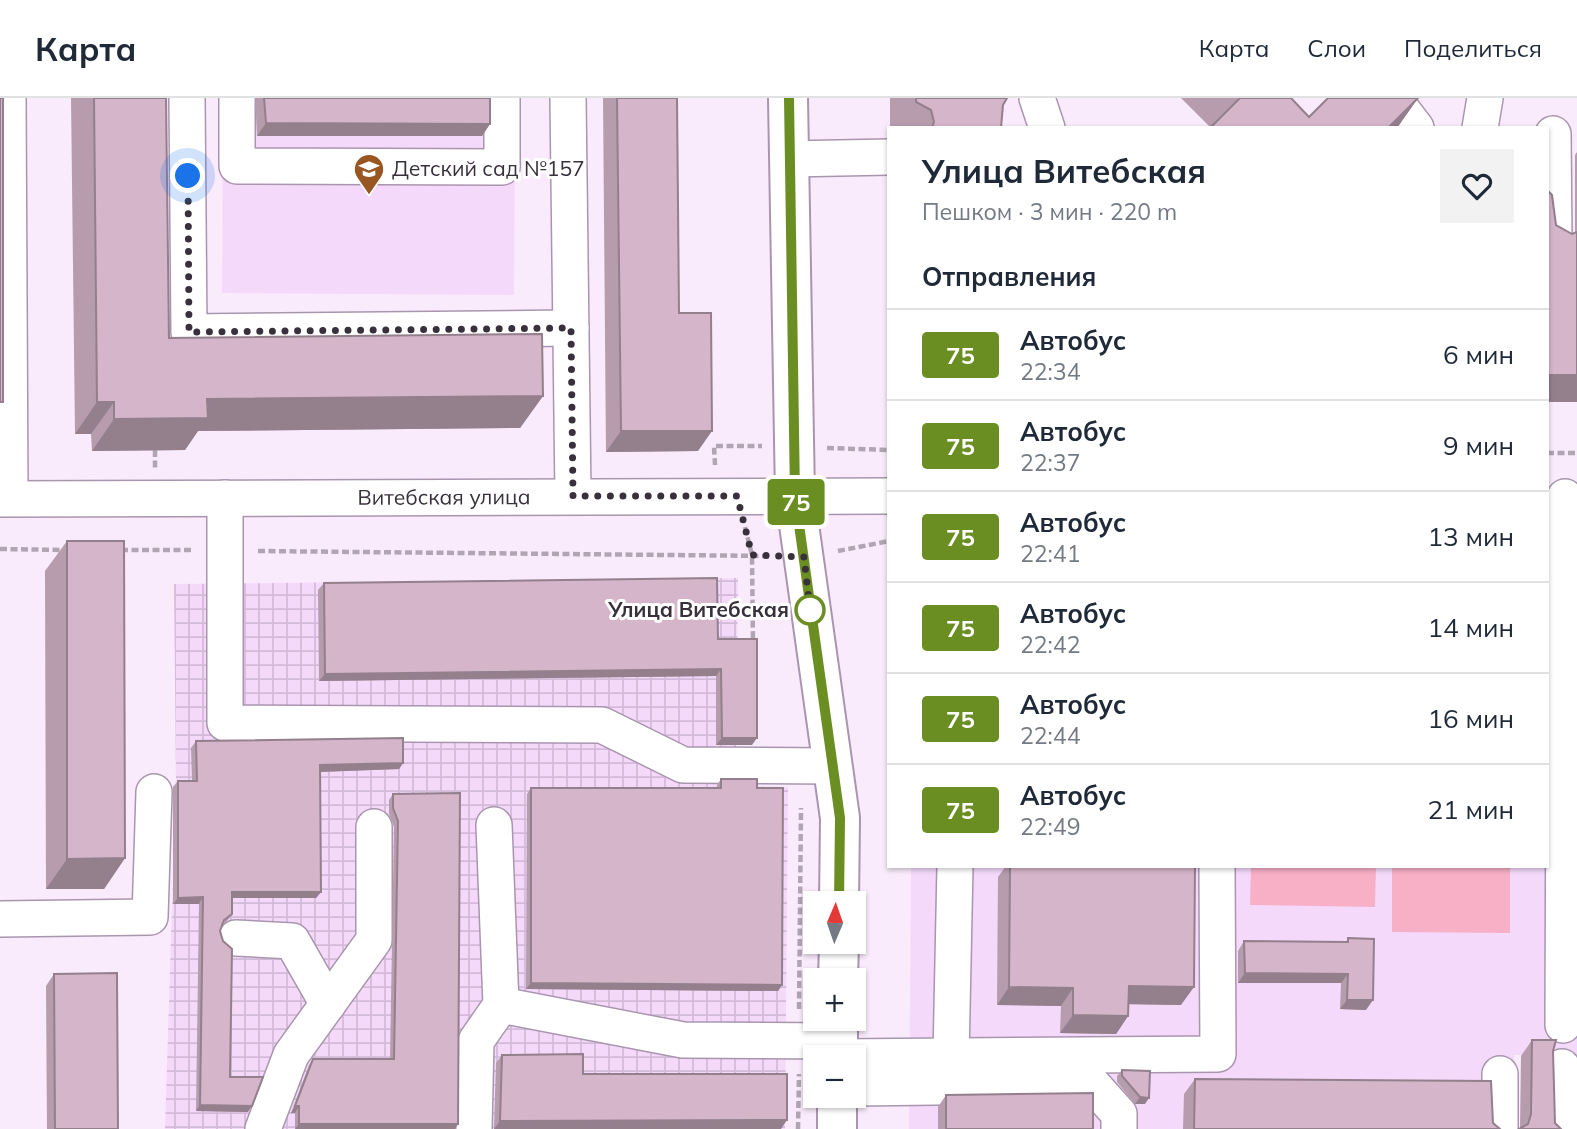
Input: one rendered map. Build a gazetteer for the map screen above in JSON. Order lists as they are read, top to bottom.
{
  "streets": {
    "street": ["Витебская улица"]
  },
  "places": {
    "school or university": ["Детский сад №157"],
    "other": ["Улица Витебская"]
  },
  "lines": ["bus line 75"],
  "north": "top",
  "page": {
    "header": "Карта",
    "nav": ["Карта", "Слои", "Поделиться"],
    "on_map": "75",
    "heading": [
      ["Улица Витебская", "Пешком · 3 мин · 220 m"],
      "Отправления"
    ],
    "list": [
      {
        "mark": "75",
        "name": "Автобус",
        "note": "22:34",
        "value": "6 мин"
      },
      {
        "mark": "75",
        "name": "Автобус",
        "note": "22:37",
        "value": "9 мин"
      },
      {
        "mark": "75",
        "name": "Автобус",
        "note": "22:41",
        "value": "13 мин"
      },
      {
        "mark": "75",
        "name": "Автобус",
        "note": "22:42",
        "value": "14 мин"
      },
      {
        "mark": "75",
        "name": "Автобус",
        "note": "22:44",
        "value": "16 мин"
      },
      {
        "mark": "75",
        "name": "Автобус",
        "note": "22:49",
        "value": "21 мин"
      }
    ],
    "map_buttons": ["+", "−"]
  }
}
